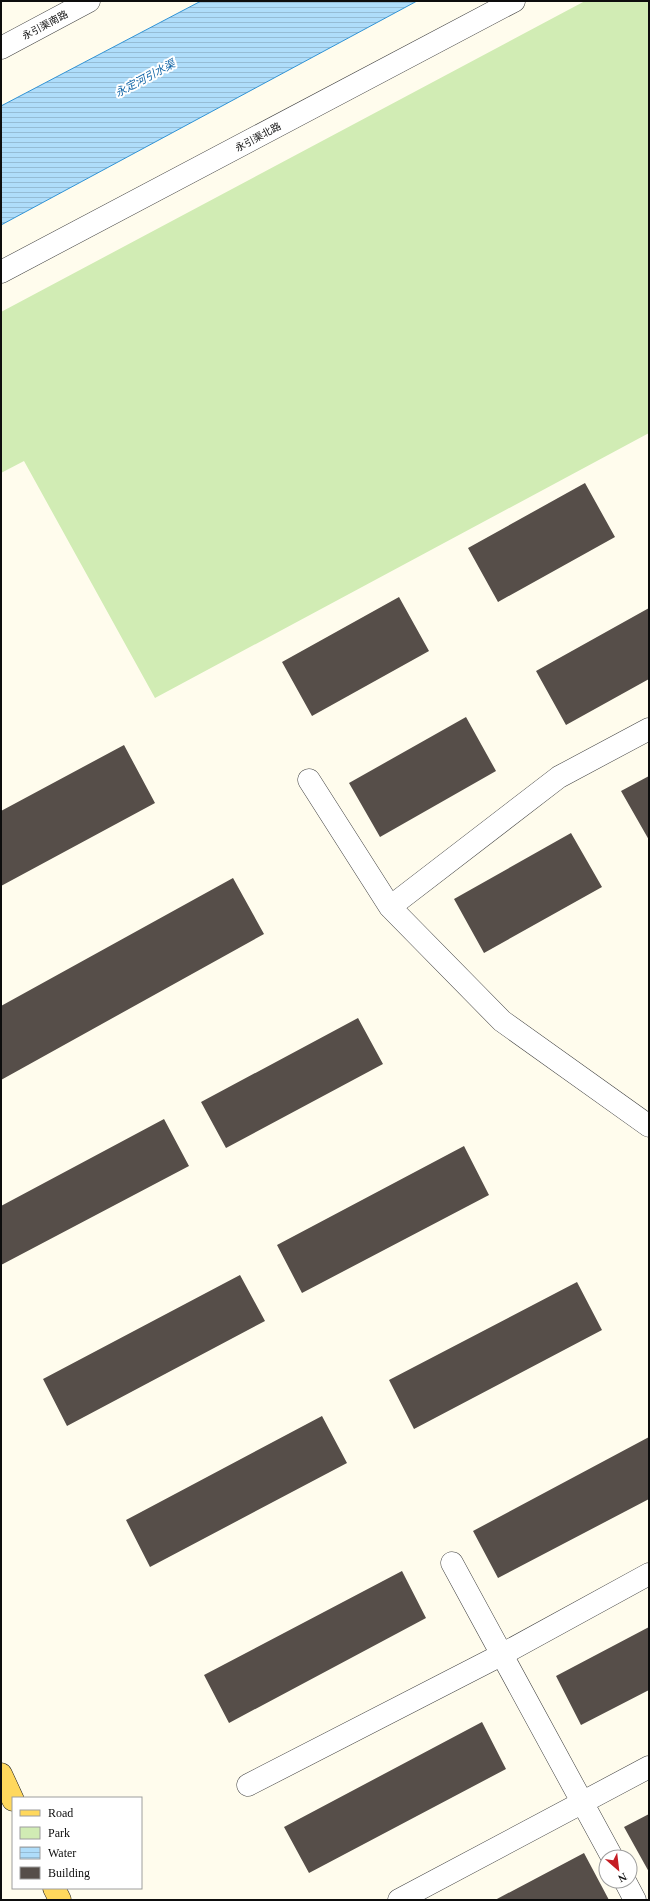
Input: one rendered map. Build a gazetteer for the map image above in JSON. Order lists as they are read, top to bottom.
{
  "streets": {
    "street": ["永引渠南路", "永引渠北路"]
  },
  "water": ["永定河引水渠"],
  "legend": [
    "Road",
    "Park",
    "Water",
    "Building"
  ],
  "north": "bottom right"
}
